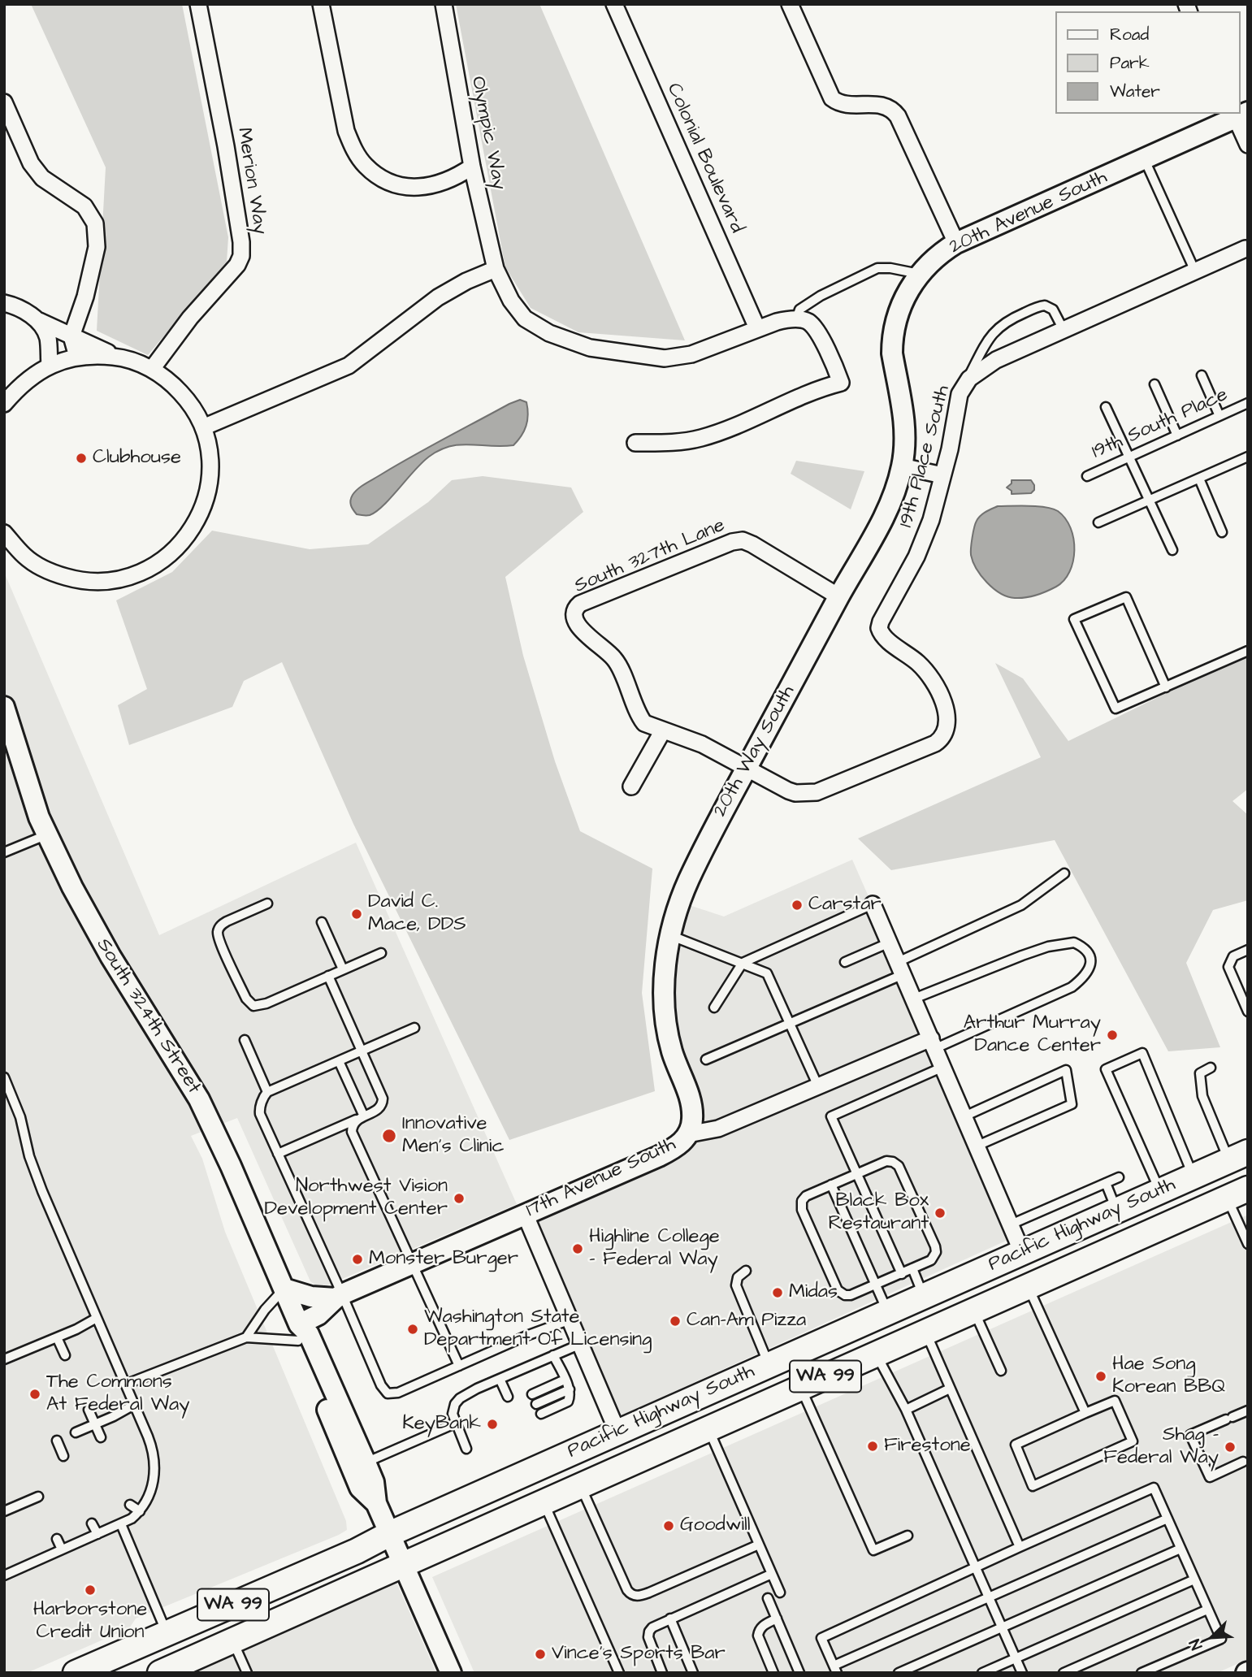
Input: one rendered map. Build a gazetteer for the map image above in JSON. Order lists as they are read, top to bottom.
{
  "streets": {
    "main road": ["Pacific Highway South", "WA 99"],
    "street": [
      "Olympic Way",
      "Colonial Boulevard",
      "Merion Way",
      "20th Avenue South",
      "19th Place South",
      "South 327th Lane",
      "20th Way South",
      "South 324th Street",
      "17th Avenue South"
    ],
    "lane": ["19th South Place"]
  },
  "crossings": [
    ["Olympic Way", "Colonial Boulevard"],
    ["20th Avenue South", "20th Way South"],
    ["19th Place South", "South 327th Lane"],
    ["19th Place South", "20th Way South"],
    ["South 327th Lane", "20th Way South"],
    ["20th Way South", "17th Avenue South"],
    ["South 324th Street", "17th Avenue South"],
    ["South 324th Street", "Pacific Highway South"]
  ],
  "places": [
    "Clubhouse",
    "Carstar",
    "David C. Mace, DDS",
    "Arthur Murray Dance Center",
    "Innovative Men's Clinic",
    "Northwest Vision Development Center",
    "Black Box Restaurant",
    "Highline College - Federal Way",
    "Monster Burger",
    "Midas",
    "Can-Am Pizza",
    "Washington State Department Of Licensing",
    "Hae Song Korean BBQ",
    "The Commons At Federal Way",
    "KeyBank",
    "Firestone",
    "Shag - Federal Way",
    "Goodwill",
    "Harborstone Credit Union",
    "Vince's Sports Bar"
  ],
  "legend": ["Road", "Park", "Water"],
  "north": "bottom left"
}
